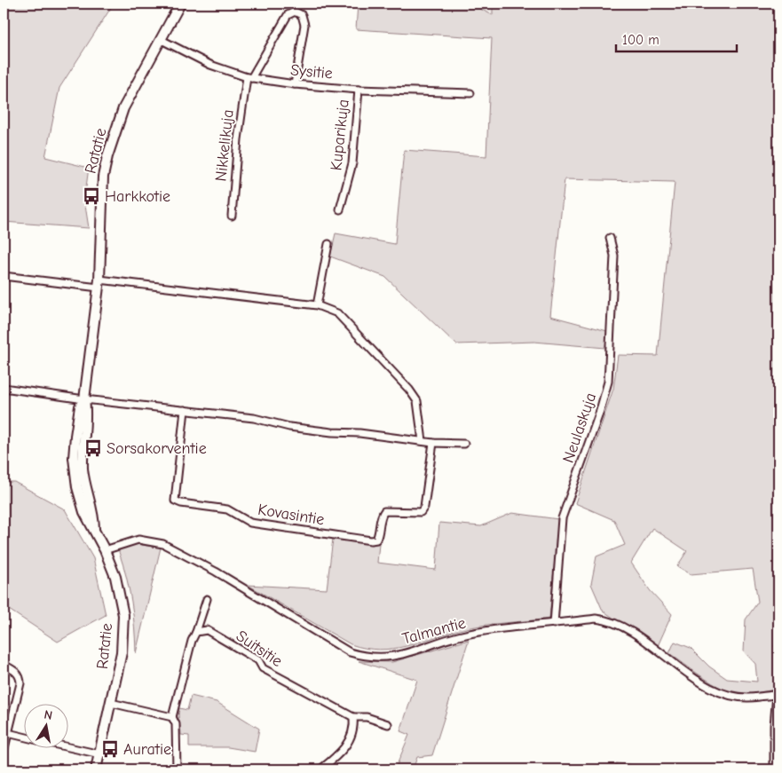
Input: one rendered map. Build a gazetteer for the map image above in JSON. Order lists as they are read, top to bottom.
{
  "streets": {
    "street": [
      "Sysitie",
      "Kuparikuja",
      "Nikkelikuja",
      "Ratatie",
      "Neulaskuja",
      "Kovasintie",
      "Talmantie",
      "Suitsitie"
    ]
  },
  "crossings": [
    ["Sysitie", "Kuparikuja"],
    ["Sysitie", "Nikkelikuja"],
    ["Sysitie", "Ratatie"],
    ["Ratatie", "Talmantie"],
    ["Neulaskuja", "Talmantie"]
  ],
  "places": {
    "bus stop": ["Harkkotie", "Sorsakorventie", "Auratie"]
  },
  "scale_bar": "100 m",
  "north": "top"
}
